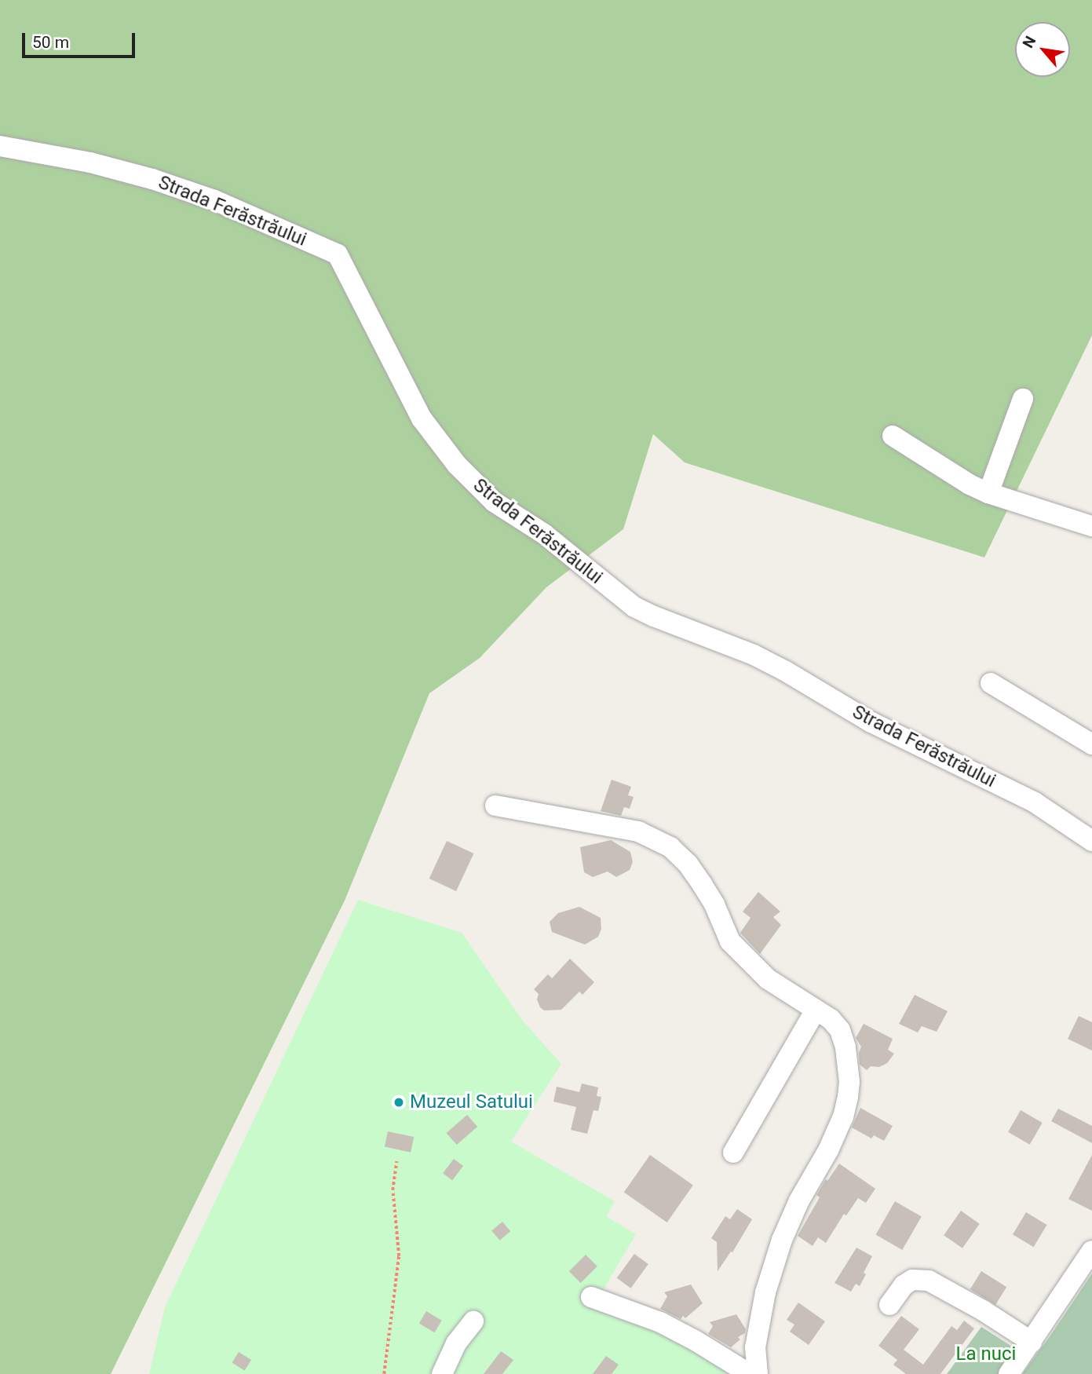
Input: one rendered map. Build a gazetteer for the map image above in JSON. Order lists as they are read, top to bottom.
{
  "streets": {
    "street": ["Strada Ferăstrăului"]
  },
  "parks": ["La nuci"],
  "places": ["Muzeul Satului"],
  "scale_bar": "50 m",
  "north": "top left"
}
